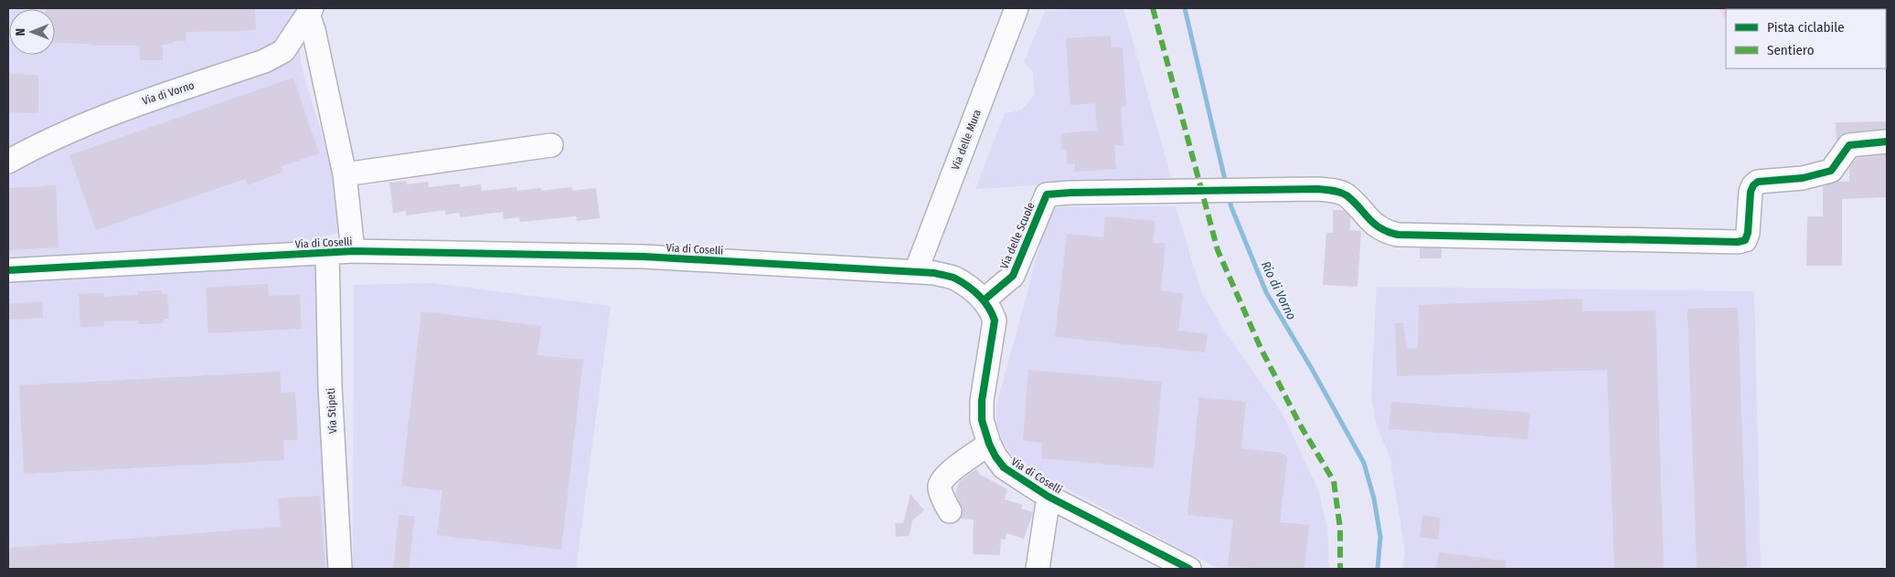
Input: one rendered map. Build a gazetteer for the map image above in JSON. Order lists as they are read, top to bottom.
{
  "streets": {
    "street": [
      "Via di Vorno",
      "Via delle Mura",
      "Via delle Scuole",
      "Via di Coselli",
      "Via Stipeti"
    ]
  },
  "crossings": [
    ["Via delle Mura", "Via di Coselli"],
    ["Via delle Scuole", "Via di Coselli"],
    ["Via di Coselli", "Via Stipeti"]
  ],
  "water": ["Rio di Vorno"],
  "legend": ["Pista ciclabile", "Sentiero"],
  "north": "left"
}
